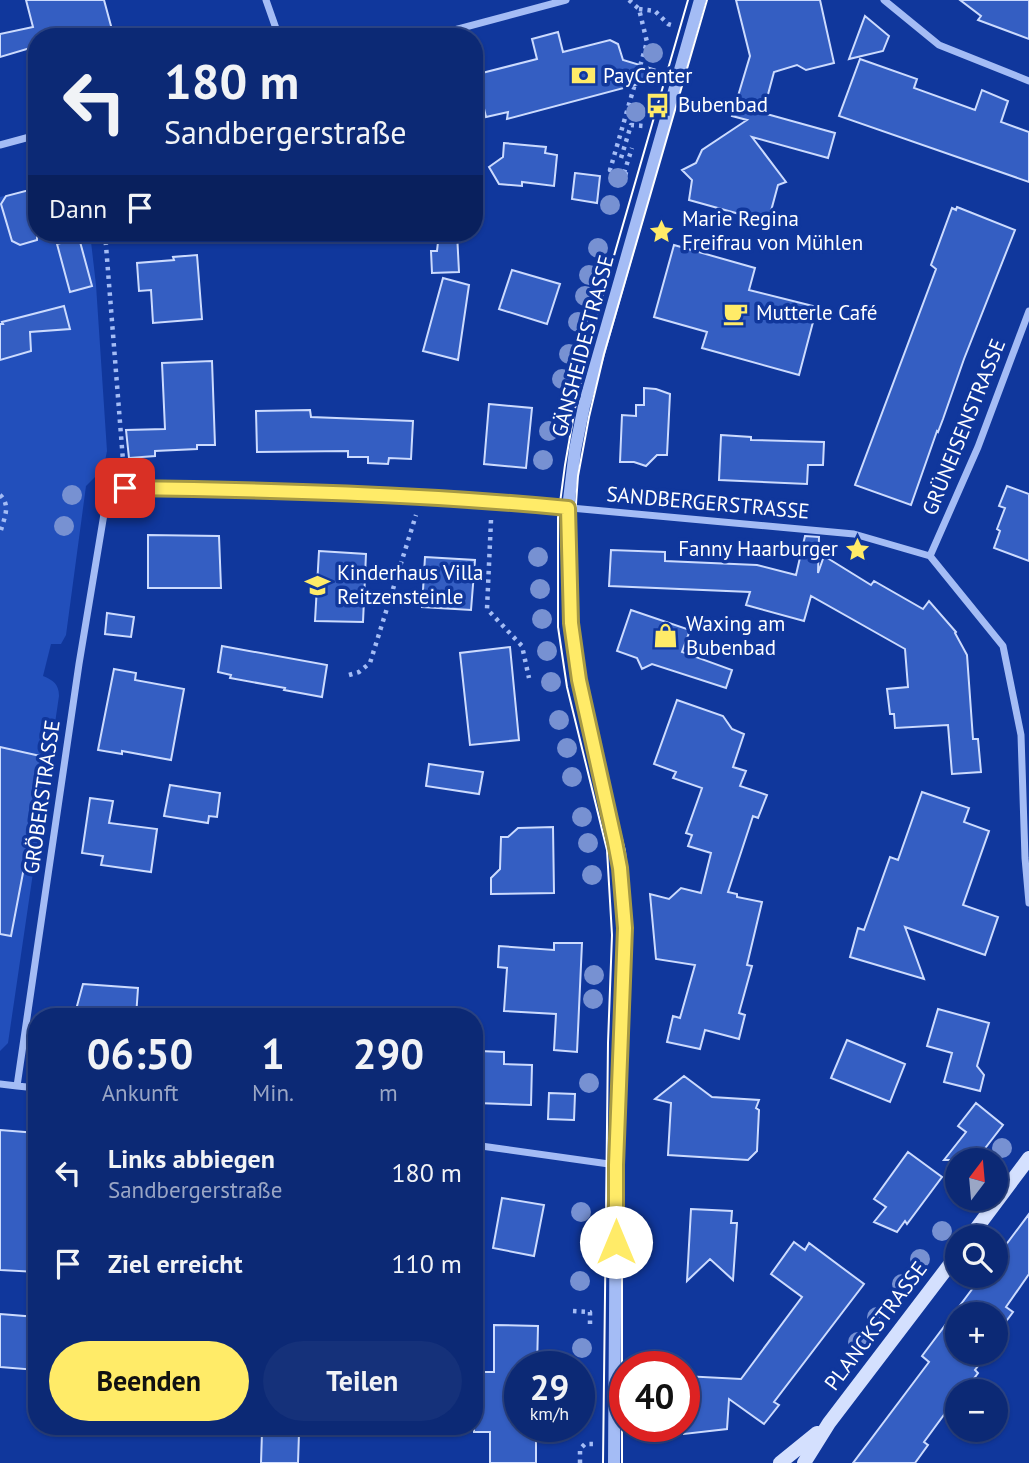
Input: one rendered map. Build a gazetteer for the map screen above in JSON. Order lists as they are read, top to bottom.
{
  "streets": {
    "main road": ["PLANCKSTRASSE"],
    "street": [
      "GÄNSHEIDESTRASSE",
      "GRÜNEISENSTRASSE",
      "SANDBERGERSTRASSE",
      "GRÖBERSTRASSE"
    ]
  },
  "crossings": [
    ["GÄNSHEIDESTRASSE", "SANDBERGERSTRASSE"],
    ["GRÜNEISENSTRASSE", "SANDBERGERSTRASSE"],
    ["SANDBERGERSTRASSE", "GRÖBERSTRASSE"]
  ],
  "places": {
    "bank": ["PayCenter"],
    "bus stop": ["Bubenbad"],
    "place": ["Marie Regina Freifrau von Mühlen", "Fanny Haarburger"],
    "cafe": ["Mutterle Café"],
    "school or university": ["Kinderhaus Villa Reitzensteinle"],
    "shop": ["Waxing am Bubenbad"]
  },
  "north": "top",
  "page": {
    "turn": ["180 m", "Sandbergerstraße"],
    "then": "Dann",
    "eta": [
      "06:50",
      "Ankunft",
      "1",
      "Min.",
      "290",
      "m"
    ],
    "list": [
      {
        "name": "Links abbiegen",
        "note": "Sandbergerstraße",
        "value": "180 m"
      },
      {
        "name": "Ziel erreicht",
        "value": "110 m"
      }
    ],
    "map_buttons": ["+", "−"],
    "buttons": ["Beenden", "Teilen"],
    "speed": "29 km/h",
    "limit": "40"
  }
}
